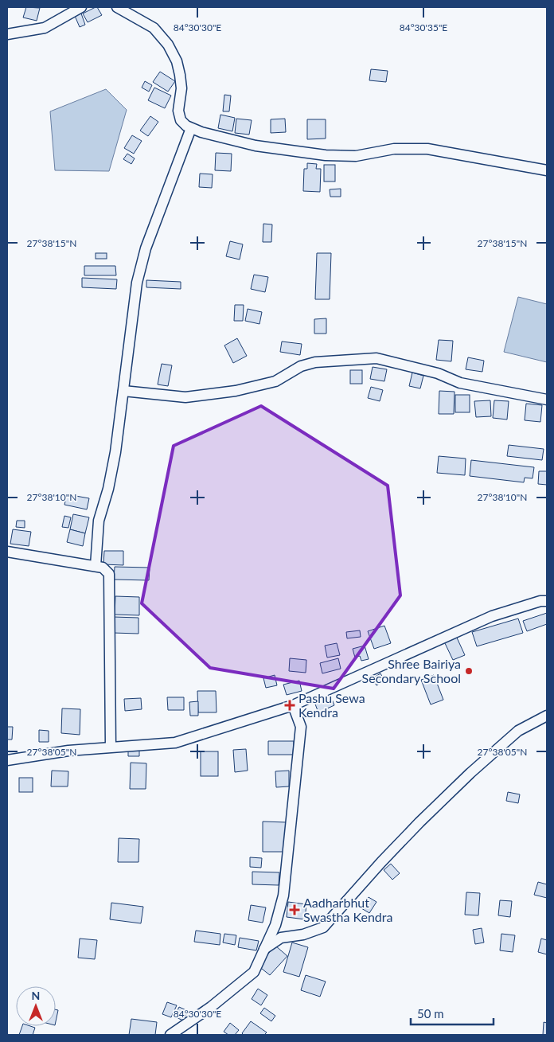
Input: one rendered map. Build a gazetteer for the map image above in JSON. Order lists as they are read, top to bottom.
{
  "places": {
    "other": ["Shree Bairiya Secondary School"],
    "health": ["Pashu Sewa Kendra", "Aadharbhut Swastha Kendra"]
  },
  "scale_bar": "50 m",
  "north": "top",
  "coordinates": [
    "84°30'30\"E",
    "84°30'35\"E",
    "27°38'15\"N",
    "27°38'10\"N",
    "27°38'05\"N"
  ]
}
